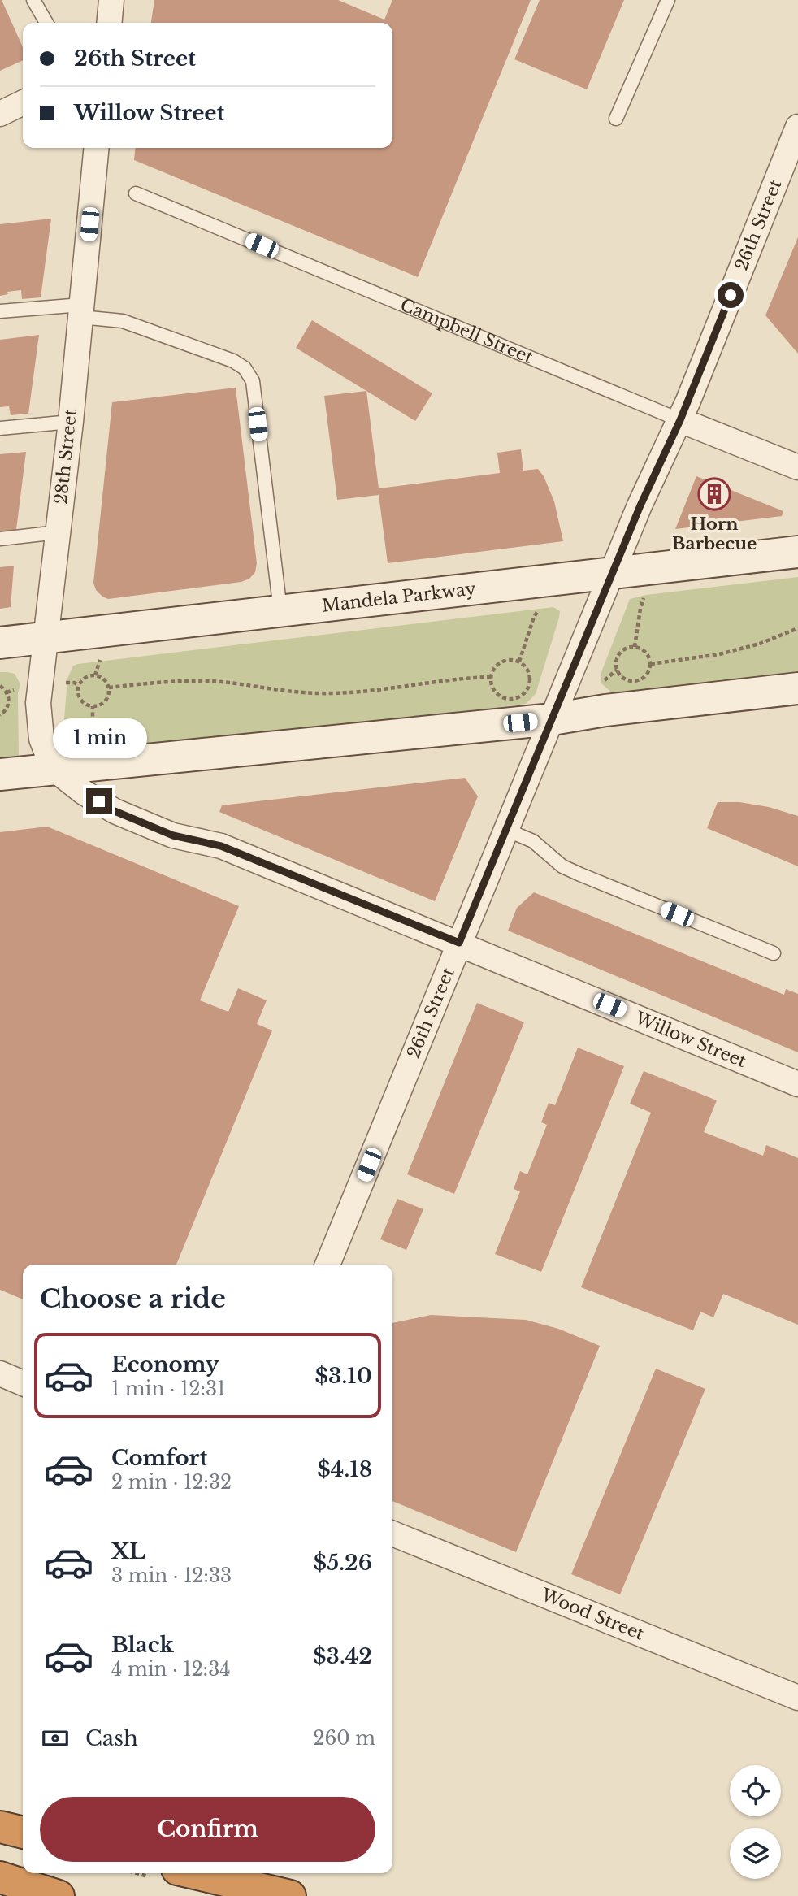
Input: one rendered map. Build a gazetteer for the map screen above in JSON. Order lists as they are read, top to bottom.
{
  "streets": {
    "main road": ["Mandela Parkway"],
    "street": [
      "26th Street",
      "Campbell Street",
      "28th Street",
      "Willow Street",
      "Wood Street"
    ]
  },
  "crossings": [
    ["26th Street", "Campbell Street"],
    ["26th Street", "Mandela Parkway"],
    ["26th Street", "Willow Street"],
    ["28th Street", "Mandela Parkway"],
    ["28th Street", "Willow Street"]
  ],
  "places": {
    "building": ["Horn Barbecue"]
  },
  "page": {
    "banner": ["26th Street", "Willow Street"],
    "bubble": "1 min",
    "heading": "Choose a ride",
    "list": [
      {
        "name": "Economy",
        "note": "1 min · 12:31",
        "value": "$3.10"
      },
      {
        "name": "Comfort",
        "note": "2 min · 12:32",
        "value": "$4.18"
      },
      {
        "name": "XL",
        "note": "3 min · 12:33",
        "value": "$5.26"
      },
      {
        "name": "Black",
        "note": "4 min · 12:34",
        "value": "$3.42"
      }
    ],
    "pay": ["Cash", "260 m"],
    "buttons": "Confirm"
  }
}
